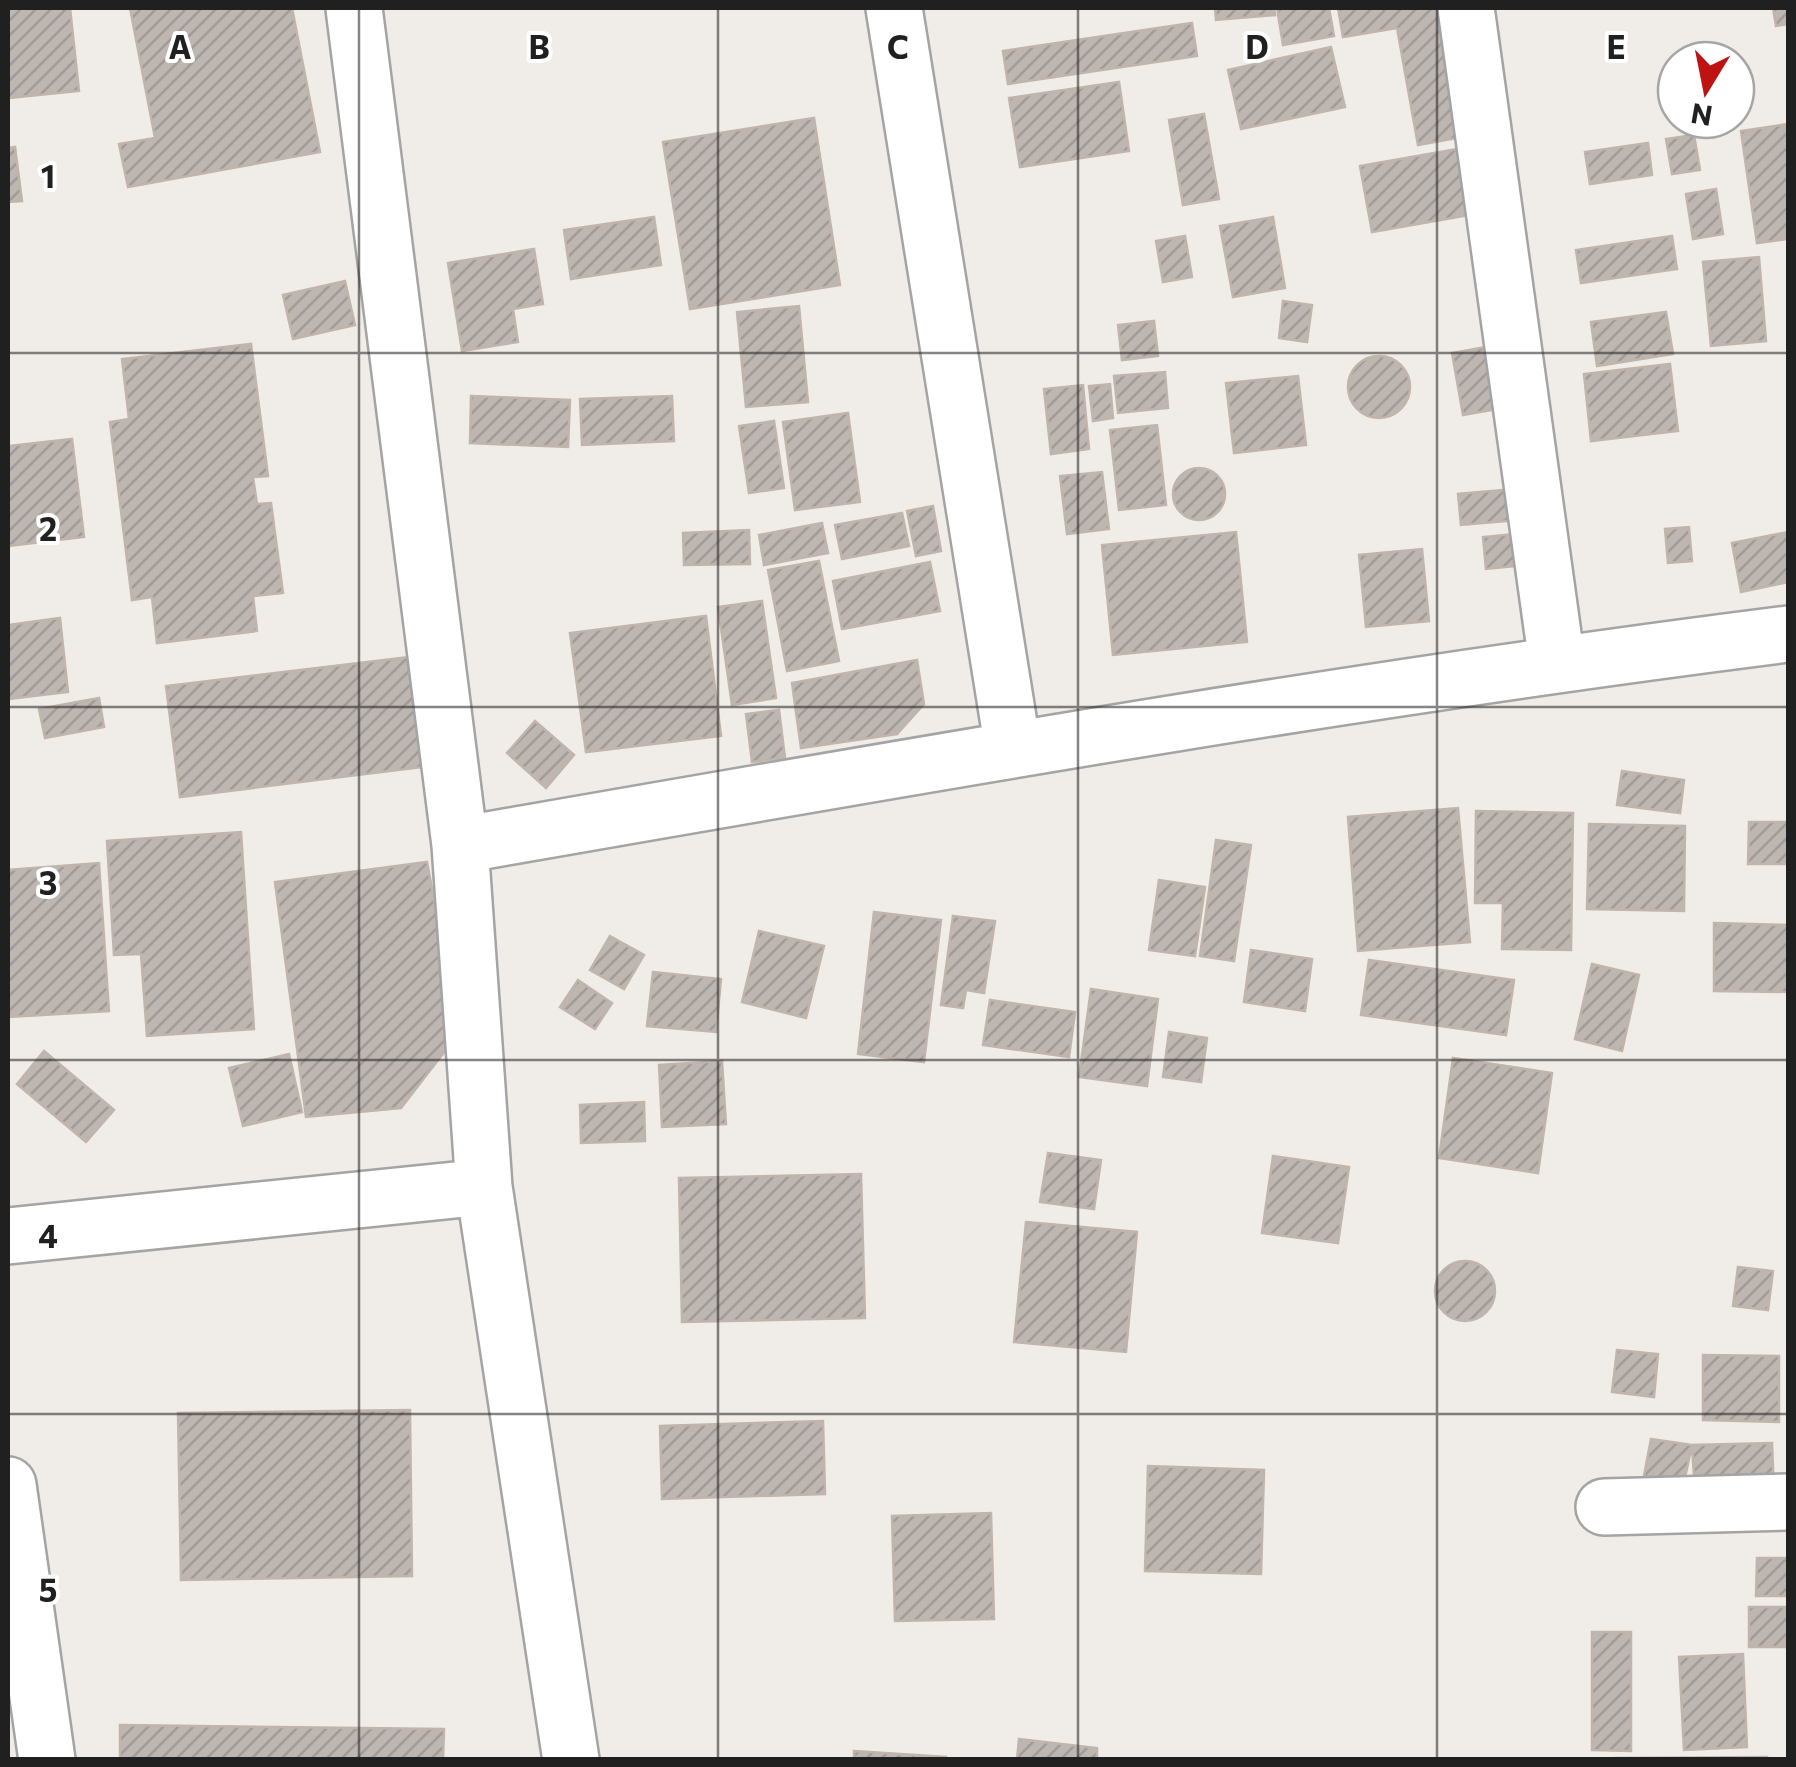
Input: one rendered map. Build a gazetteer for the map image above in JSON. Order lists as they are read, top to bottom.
{
  "north": "bottom",
  "grid": {
    "columns": [
      "A",
      "B",
      "C",
      "D",
      "E"
    ],
    "rows": [
      "1",
      "2",
      "3",
      "4",
      "5"
    ]
  }
}
